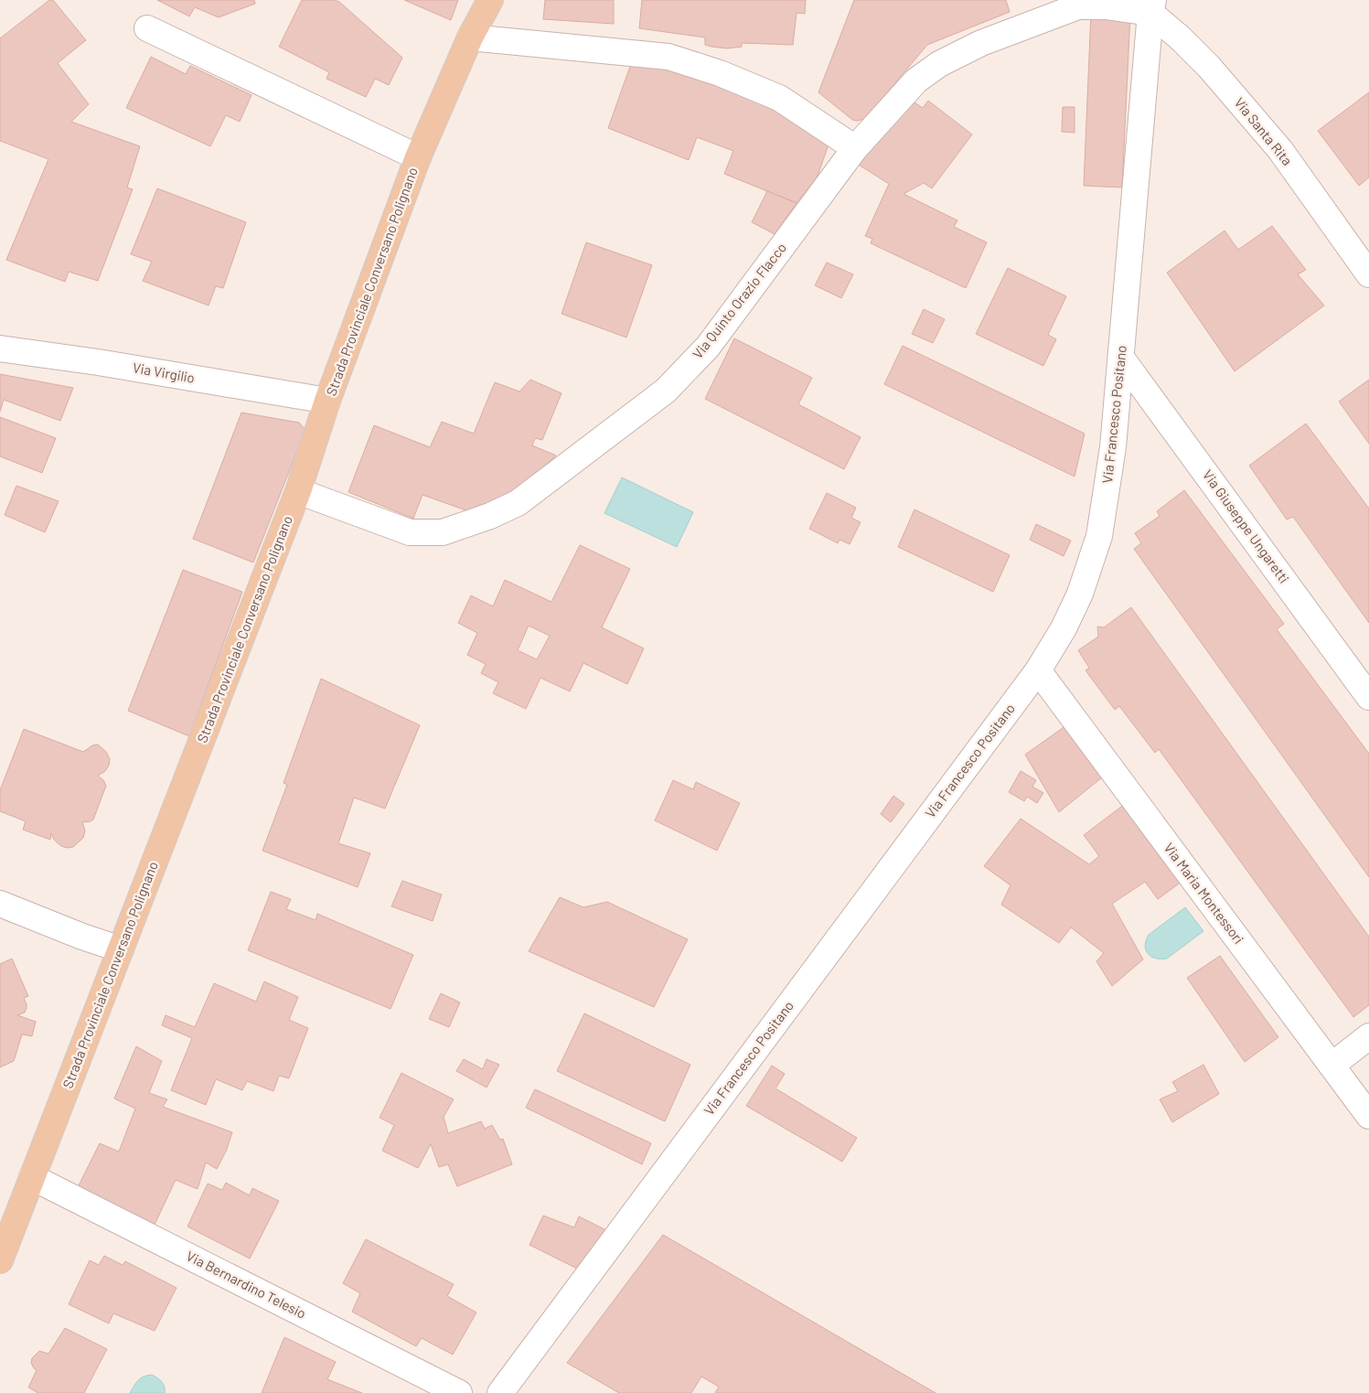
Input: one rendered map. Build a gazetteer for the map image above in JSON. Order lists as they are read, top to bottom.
{
  "streets": {
    "main road": ["Strada Provinciale Conversano Polignano"],
    "street": [
      "Via Santa Rita",
      "Via Quinto Orazio Flacco",
      "Via Virgilio",
      "Via Francesco Positano",
      "Via Giuseppe Ungaretti",
      "Via Maria Montessori",
      "Via Bernardino Telesio"
    ]
  },
  "crossings": [
    ["Via Santa Rita", "Via Quinto Orazio Flacco"],
    ["Via Santa Rita", "Via Francesco Positano"],
    ["Strada Provinciale Conversano Polignano", "Via Quinto Orazio Flacco"],
    ["Strada Provinciale Conversano Polignano", "Via Virgilio"],
    ["Strada Provinciale Conversano Polignano", "Via Bernardino Telesio"],
    ["Via Quinto Orazio Flacco", "Via Francesco Positano"],
    ["Via Francesco Positano", "Via Giuseppe Ungaretti"],
    ["Via Francesco Positano", "Via Maria Montessori"]
  ]
}
